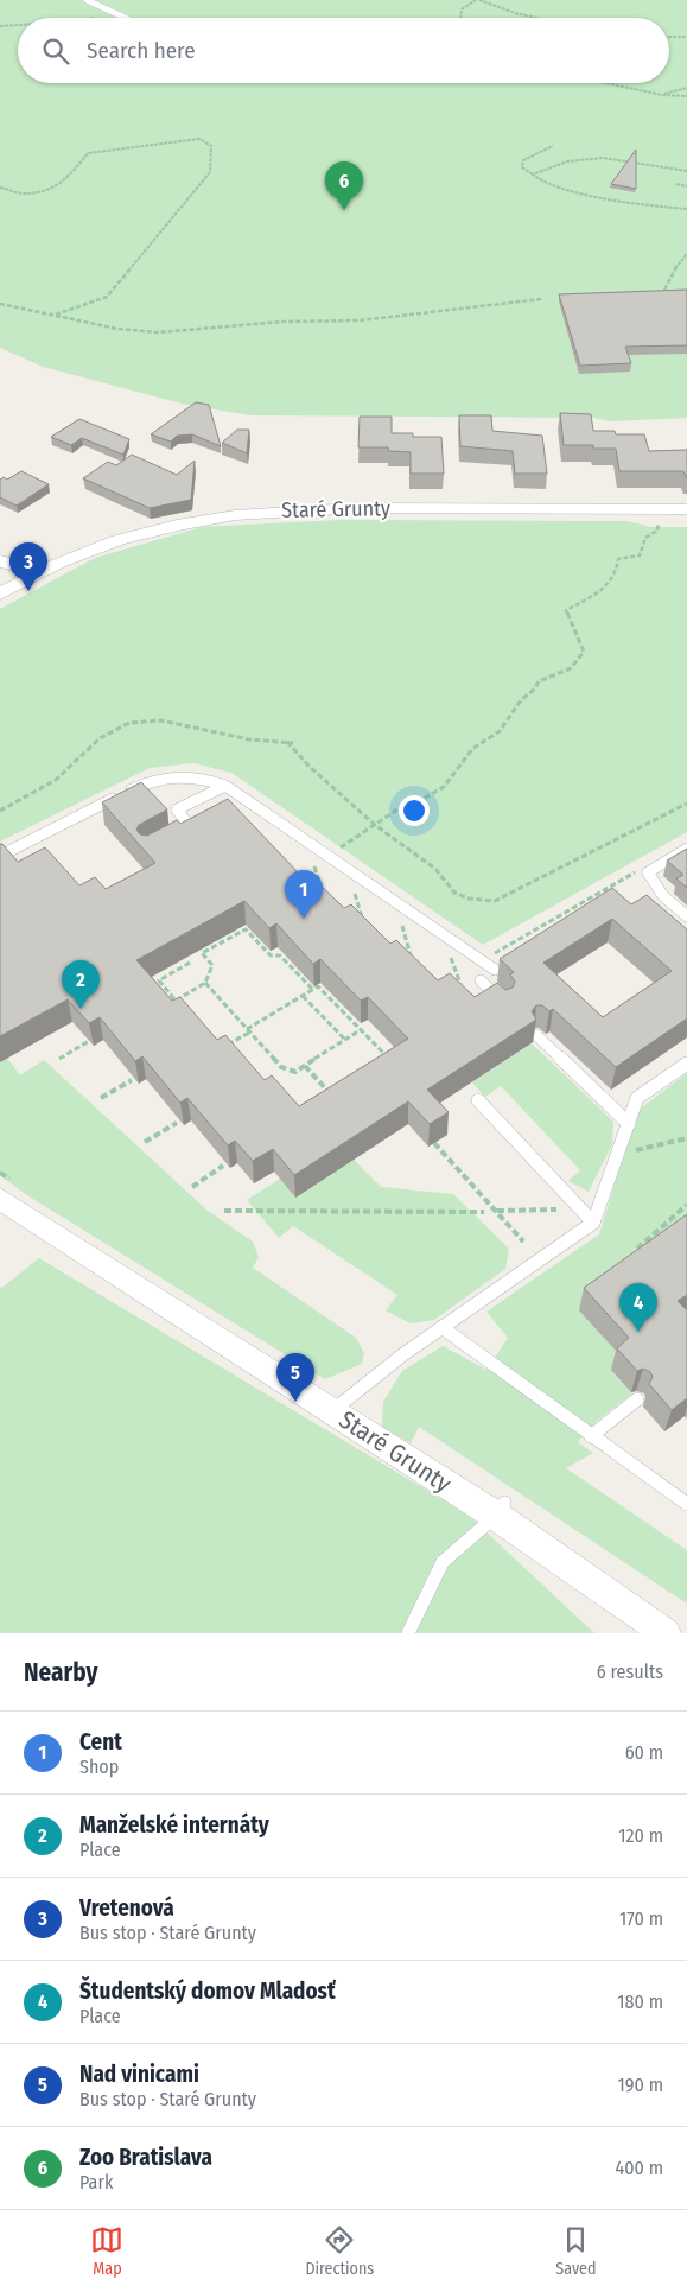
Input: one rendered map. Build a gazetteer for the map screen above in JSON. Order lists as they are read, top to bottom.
{
  "streets": {
    "street": ["Staré Grunty"]
  },
  "page": {
    "search": "Search here",
    "pins": [
      "6",
      "3",
      "1",
      "2",
      "4",
      "5"
    ],
    "heading": ["Nearby", "6 results"],
    "list": [
      {
        "mark": "1",
        "name": "Cent",
        "note": "Shop",
        "value": "60 m"
      },
      {
        "mark": "2",
        "name": "Manželské internáty",
        "note": "Place",
        "value": "120 m"
      },
      {
        "mark": "3",
        "name": "Vretenová",
        "note": "Bus stop · Staré Grunty",
        "value": "170 m"
      },
      {
        "mark": "4",
        "name": "Študentský domov Mladosť",
        "note": "Place",
        "value": "180 m"
      },
      {
        "mark": "5",
        "name": "Nad vinicami",
        "note": "Bus stop · Staré Grunty",
        "value": "190 m"
      },
      {
        "mark": "6",
        "name": "Zoo Bratislava",
        "note": "Park",
        "value": "400 m"
      }
    ],
    "nav": ["Map", "Directions", "Saved"]
  }
}
